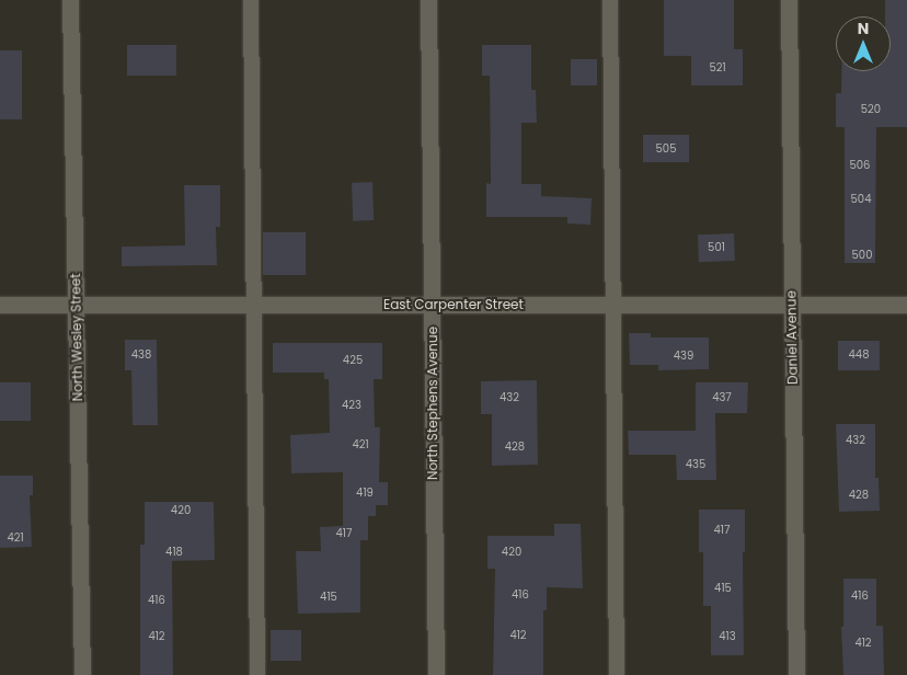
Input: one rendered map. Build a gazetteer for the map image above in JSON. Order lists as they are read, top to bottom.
{
  "streets": {
    "street": [
      "East Carpenter Street",
      "North Wesley Street",
      "Daniel Avenue",
      "North Stephens Avenue"
    ]
  },
  "crossings": [
    ["East Carpenter Street", "North Wesley Street"],
    ["East Carpenter Street", "Daniel Avenue"],
    ["East Carpenter Street", "North Stephens Avenue"]
  ],
  "house_numbers": [
    "521",
    "520",
    "505",
    "506",
    "504",
    "501",
    "500",
    "438",
    "448",
    "439",
    "425",
    "432",
    "437",
    "423",
    "432",
    "421",
    "428",
    "435",
    "419",
    "428",
    "420",
    "417",
    "417",
    "421",
    "418",
    "420",
    "415",
    "416",
    "416",
    "415",
    "416",
    "412",
    "412",
    "413",
    "412"
  ],
  "north": "top"
}
